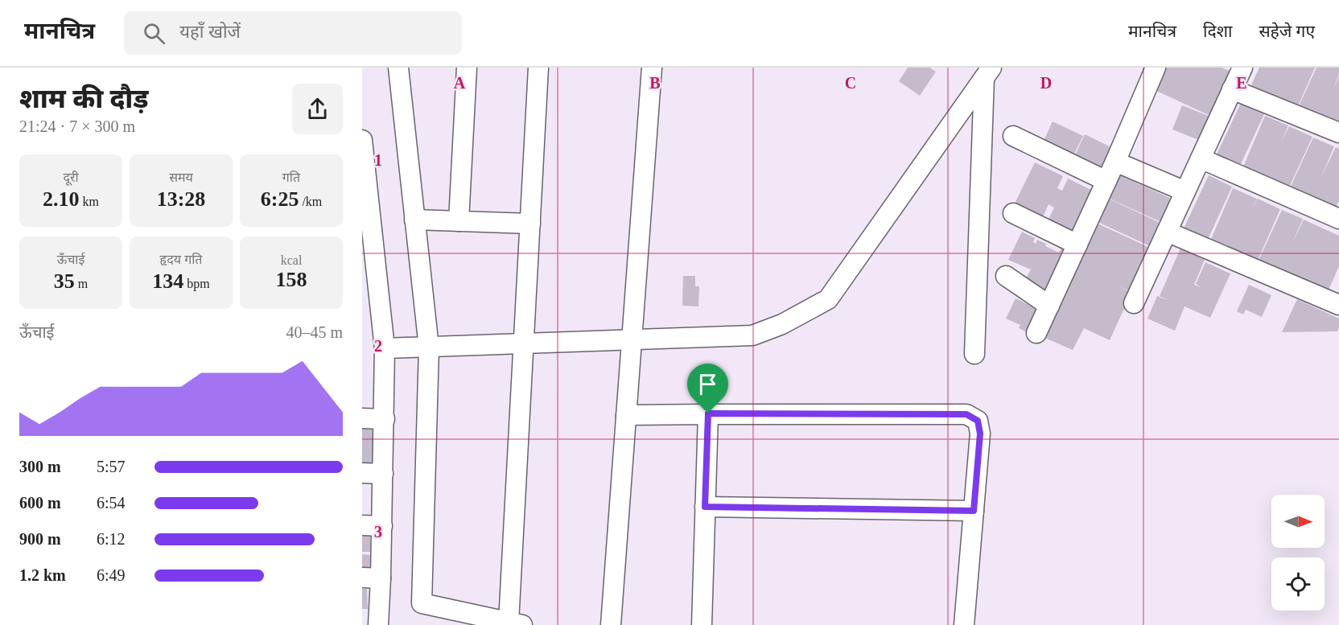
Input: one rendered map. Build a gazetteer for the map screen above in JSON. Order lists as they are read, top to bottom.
{
  "north": "right",
  "page": {
    "header": "मानचित्र",
    "search": "यहाँ खोजें",
    "nav": ["मानचित्र", "दिशा", "सहेजे गए"],
    "heading": ["शाम की दौड़", "21:24 · 7 × 300 m"],
    "stats": [
      ["दूरी", "2.10 km"],
      ["समय", "13:28"],
      ["गति", "6:25 /km"],
      ["ऊँचाई", "35 m"],
      ["हृदय गति", "134 bpm"],
      ["kcal", "158"]
    ],
    "chart": ["ऊँचाई", "40–45 m"],
    "list": [
      {
        "name": "300 m",
        "note": "5:57"
      },
      {
        "name": "600 m",
        "note": "6:54"
      },
      {
        "name": "900 m",
        "note": "6:12"
      },
      {
        "name": "1.2 km",
        "note": "6:49"
      }
    ]
  },
  "grid": {
    "columns": [
      "A",
      "B",
      "C",
      "D",
      "E"
    ],
    "rows": ["1", "2", "3"]
  }
}
